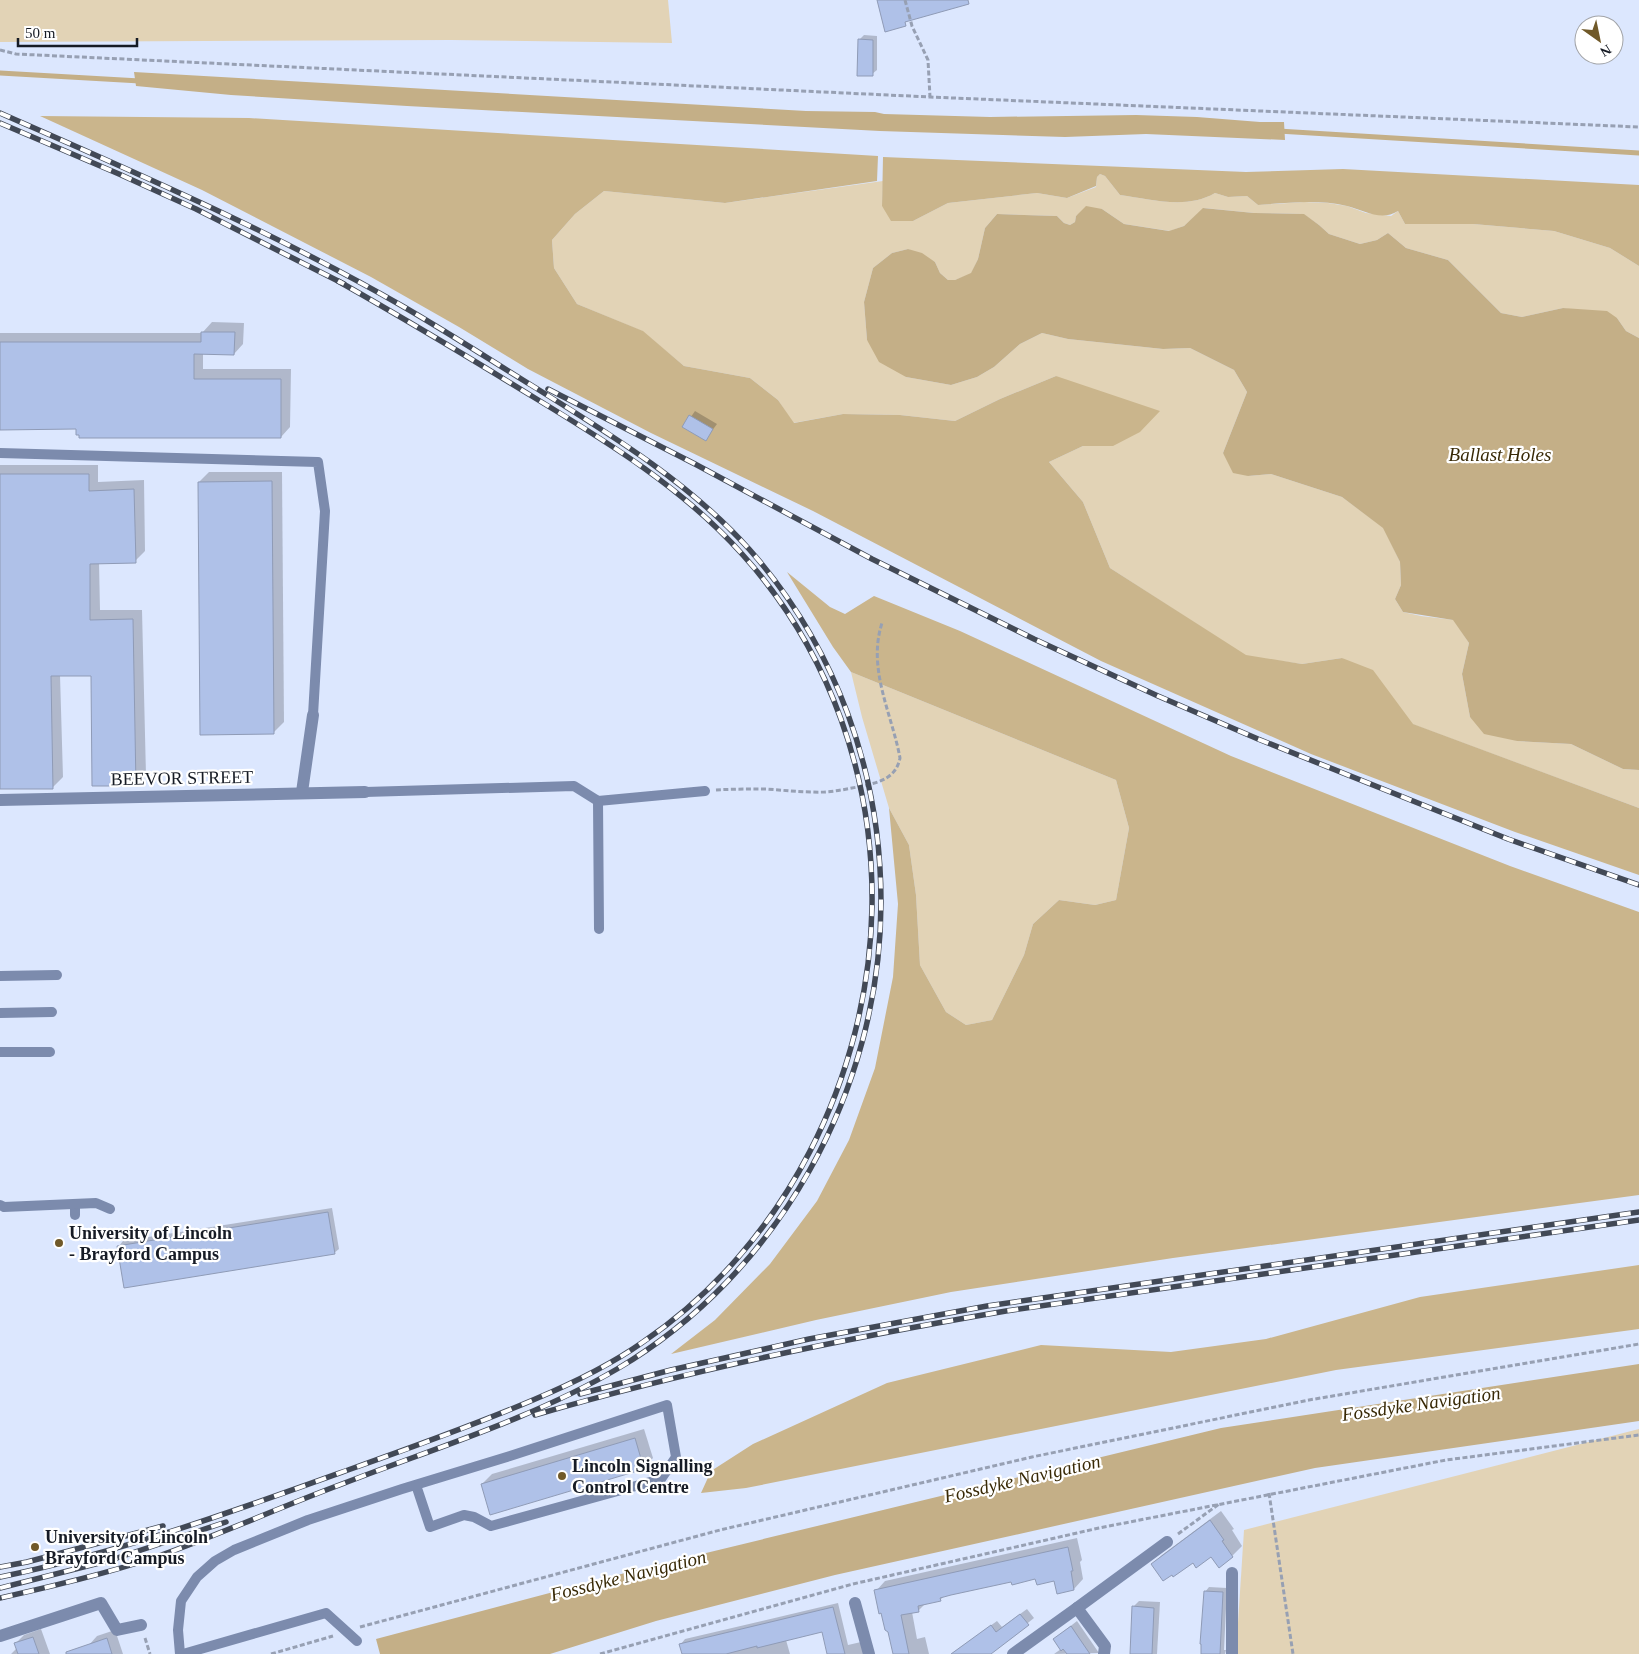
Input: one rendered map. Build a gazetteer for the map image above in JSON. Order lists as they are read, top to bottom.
{
  "streets": {
    "street": ["BEEVOR STREET"]
  },
  "water": ["Ballast Holes", "Fossdyke Navigation"],
  "places": ["University of Lincoln - Brayford Campus", "Lincoln Signalling Control Centre", "University of Lincoln Brayford Campus"],
  "scale_bar": "50 m",
  "north": "bottom right"
}
